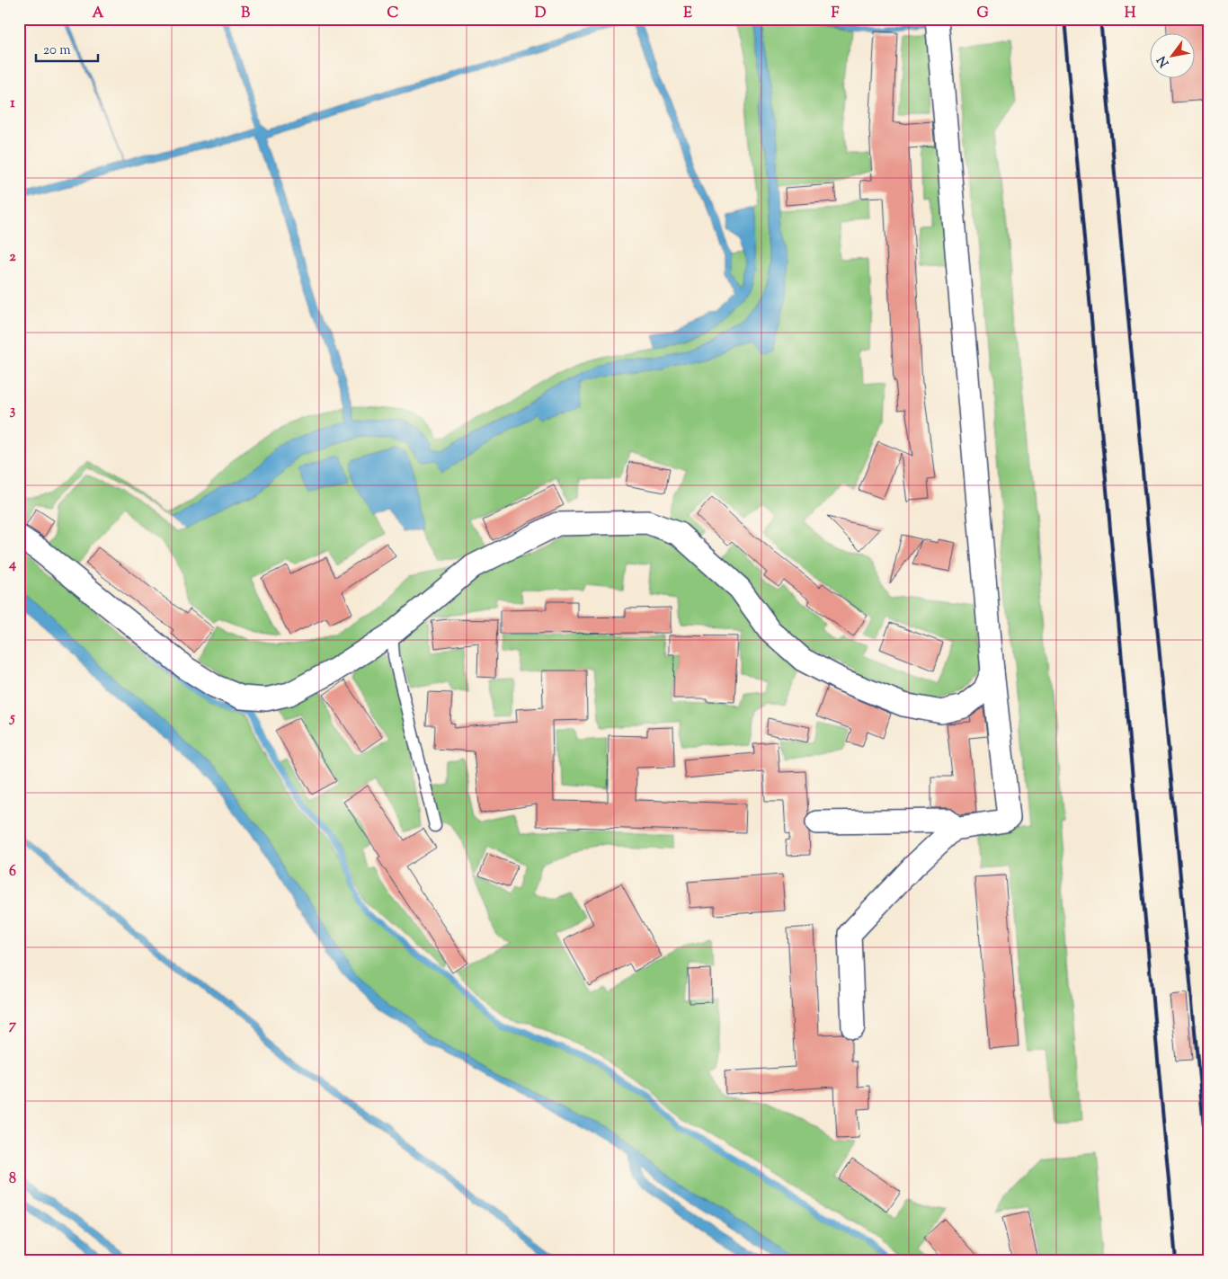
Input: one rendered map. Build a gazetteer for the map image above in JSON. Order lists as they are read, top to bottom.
{
  "scale_bar": "20 m",
  "north": "bottom left",
  "grid": {
    "columns": [
      "A",
      "B",
      "C",
      "D",
      "E",
      "F",
      "G",
      "H"
    ],
    "rows": [
      "1",
      "2",
      "3",
      "4",
      "5",
      "6",
      "7",
      "8"
    ]
  }
}
